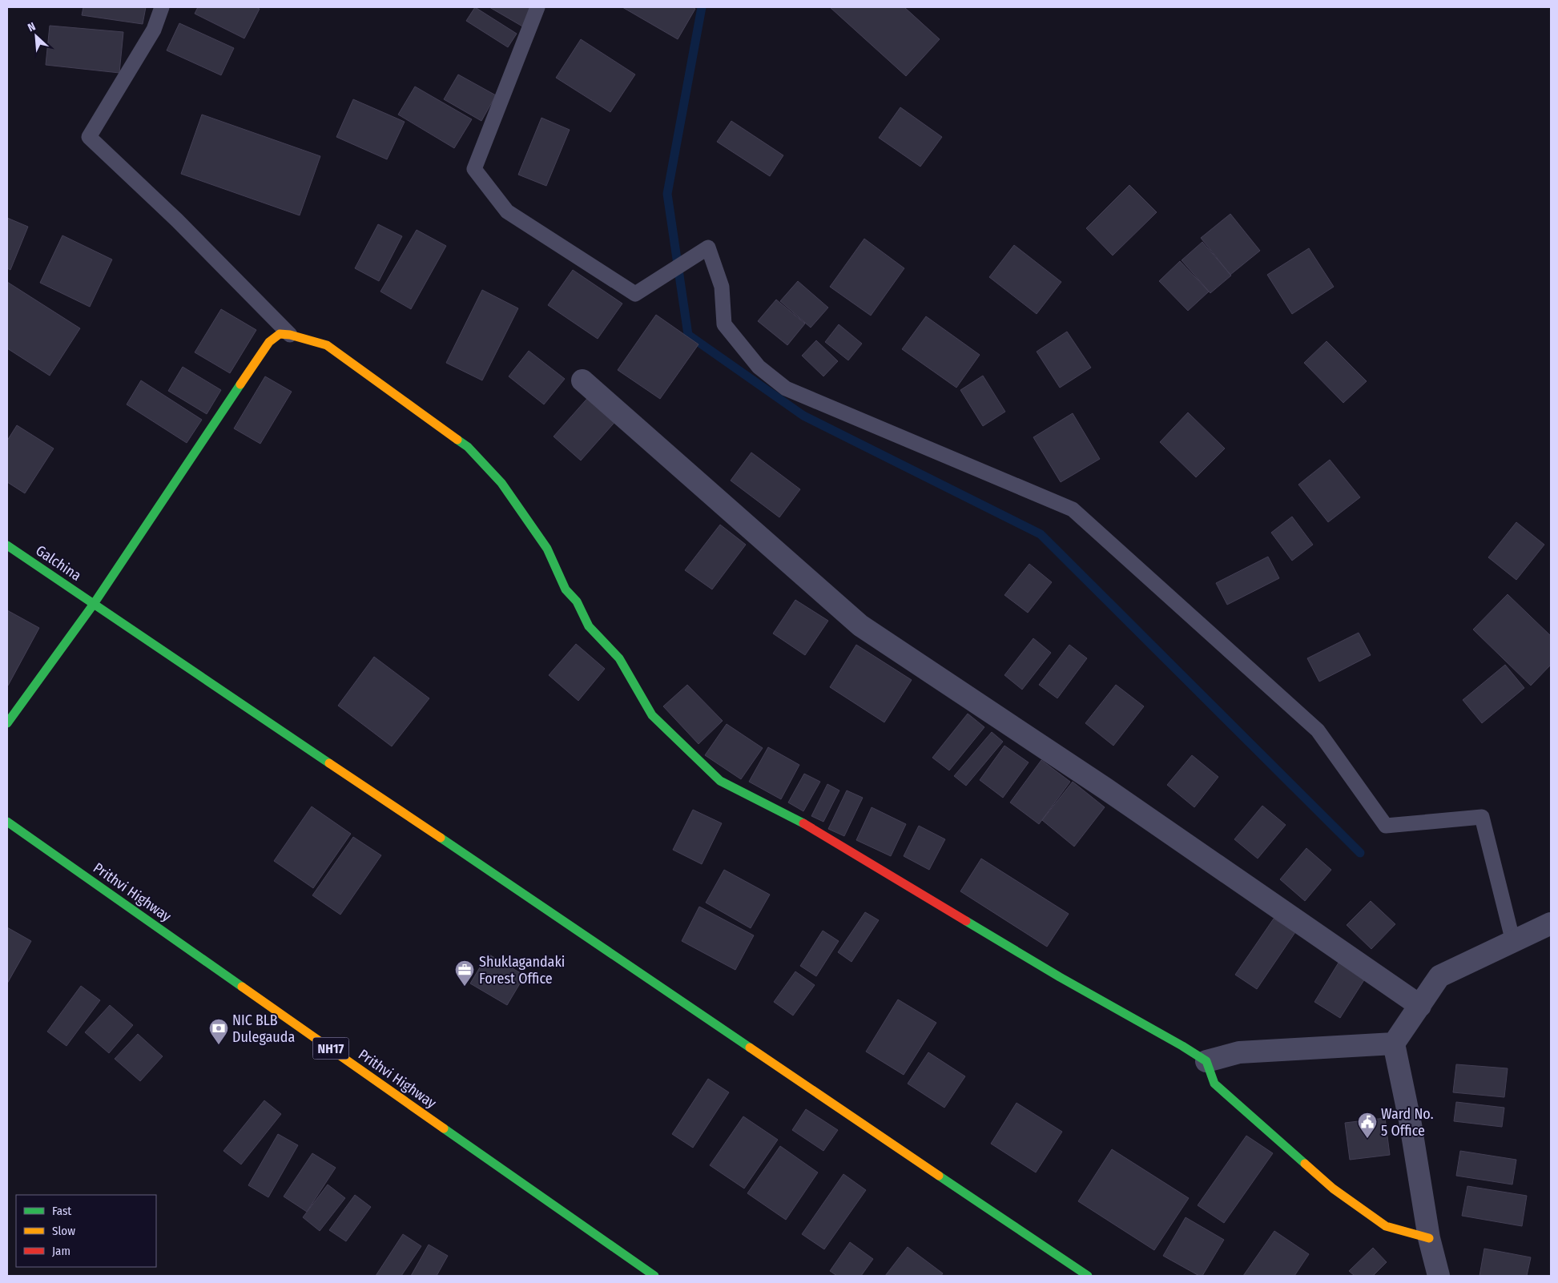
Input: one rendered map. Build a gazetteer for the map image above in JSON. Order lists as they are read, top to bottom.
{
  "streets": {
    "main road": ["Galchina", "Prithvi Highway", "NH17"]
  },
  "places": {
    "office": ["Shuklagandaki Forest Office"],
    "bank": ["NIC BLB Dulegauda"],
    "public building": ["Ward No. 5 Office"]
  },
  "legend": ["Fast", "Slow", "Jam"],
  "north": "top left"
}
